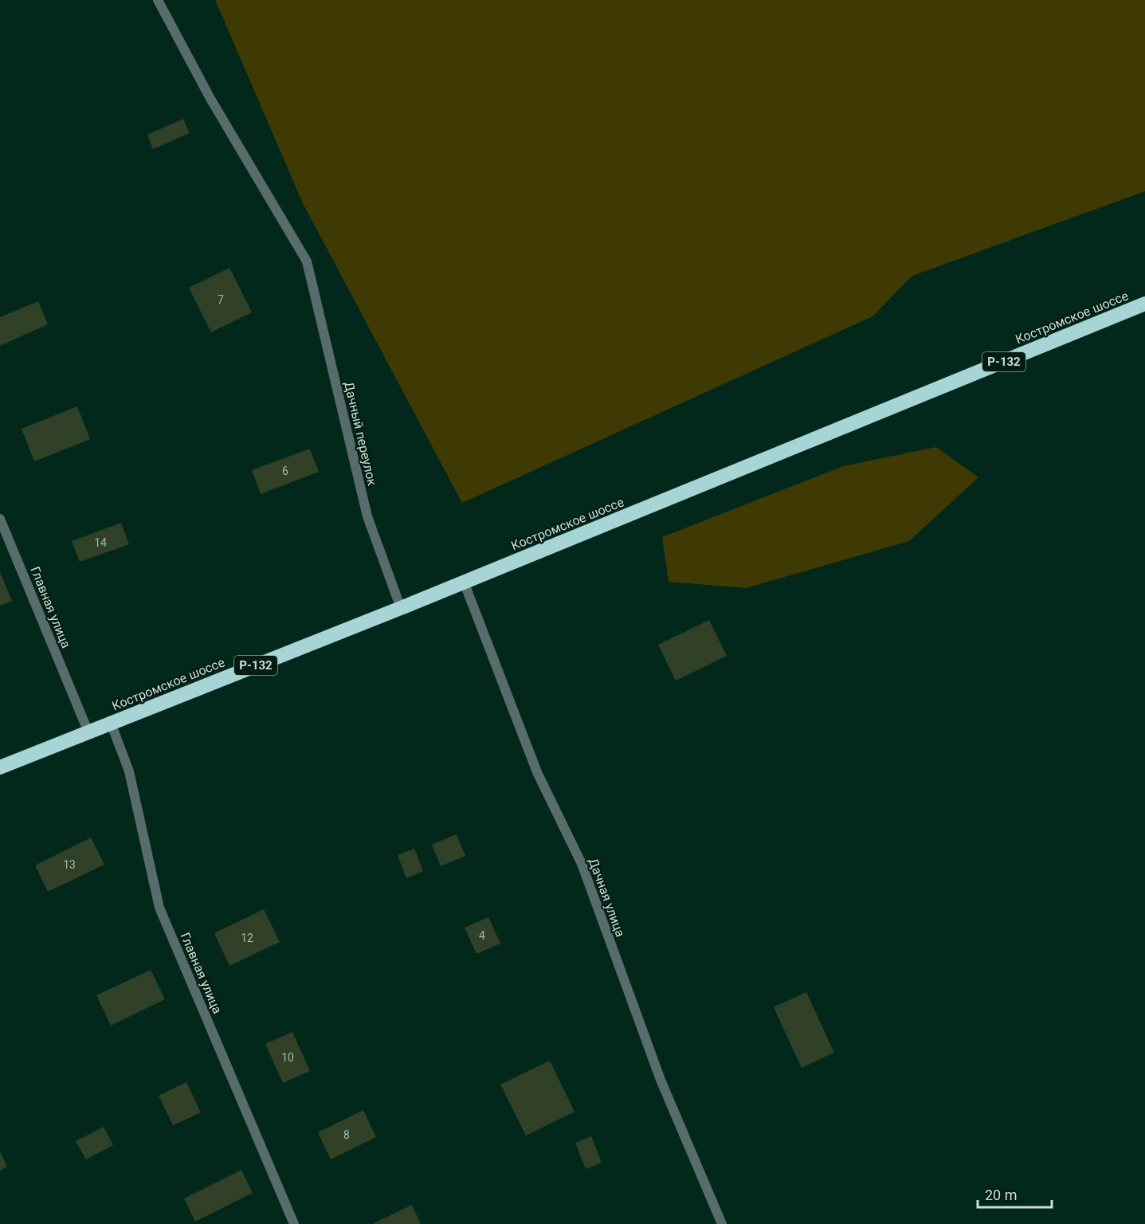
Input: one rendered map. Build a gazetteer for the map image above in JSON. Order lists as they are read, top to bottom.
{
  "streets": {
    "highway": ["Костромское шоссе", "Р-132"],
    "street": ["Дачный переулок", "Главная улица", "Дачная улица"]
  },
  "crossings": [
    ["Костромское шоссе", "Дачный переулок"],
    ["Костромское шоссе", "Главная улица"],
    ["Костромское шоссе", "Дачная улица"]
  ],
  "house_numbers": [
    "7",
    "6",
    "14",
    "13",
    "4",
    "12",
    "10",
    "8"
  ],
  "scale_bar": "20 m"
}
